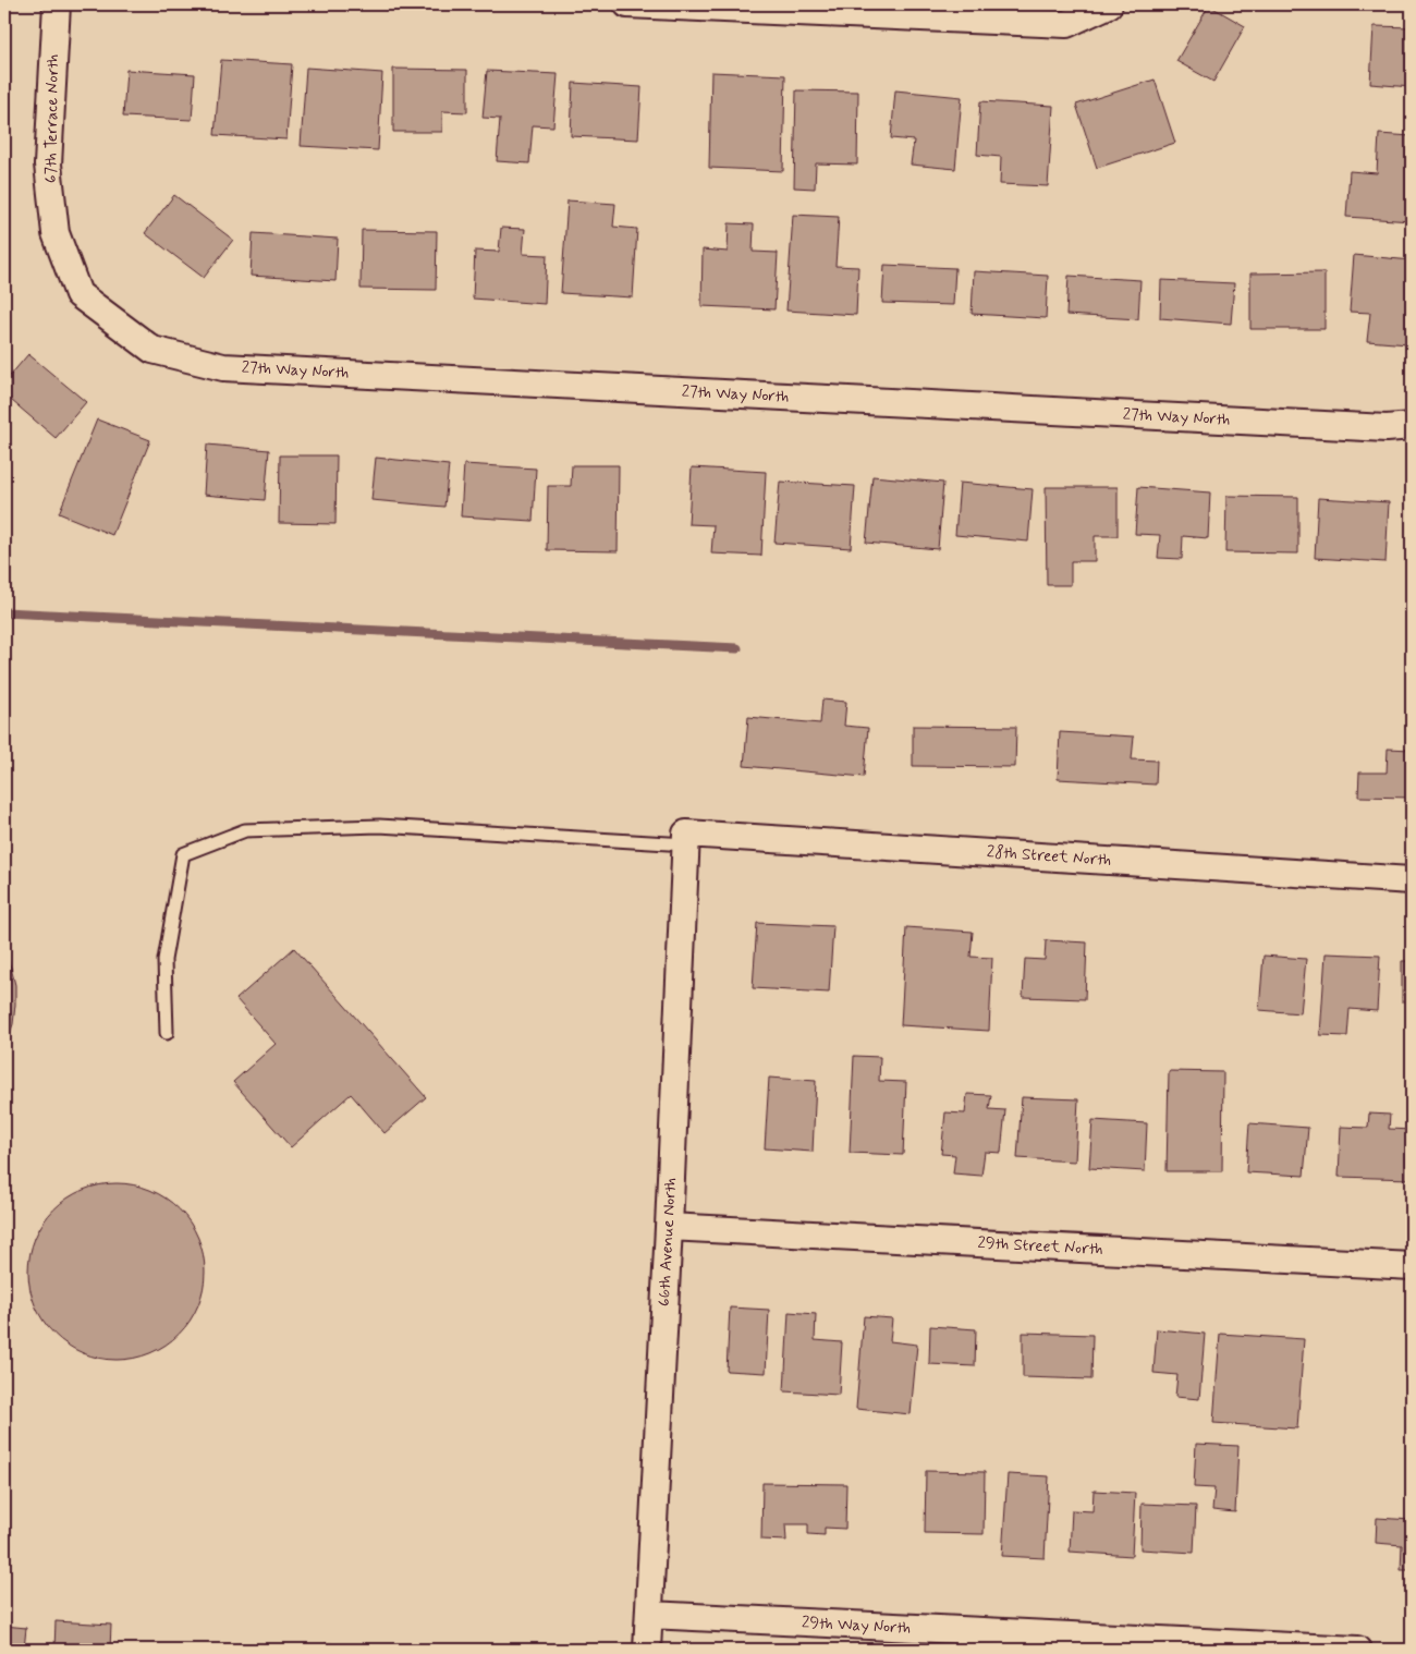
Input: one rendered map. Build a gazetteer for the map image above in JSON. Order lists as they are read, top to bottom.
{
  "streets": {
    "street": [
      "67th Terrace North",
      "27th Way North",
      "28th Street North",
      "66th Avenue North",
      "29th Street North",
      "29th Way North"
    ]
  },
  "crossings": [
    ["67th Terrace North", "27th Way North"],
    ["28th Street North", "66th Avenue North"],
    ["66th Avenue North", "29th Street North"],
    ["66th Avenue North", "29th Way North"]
  ]
}
